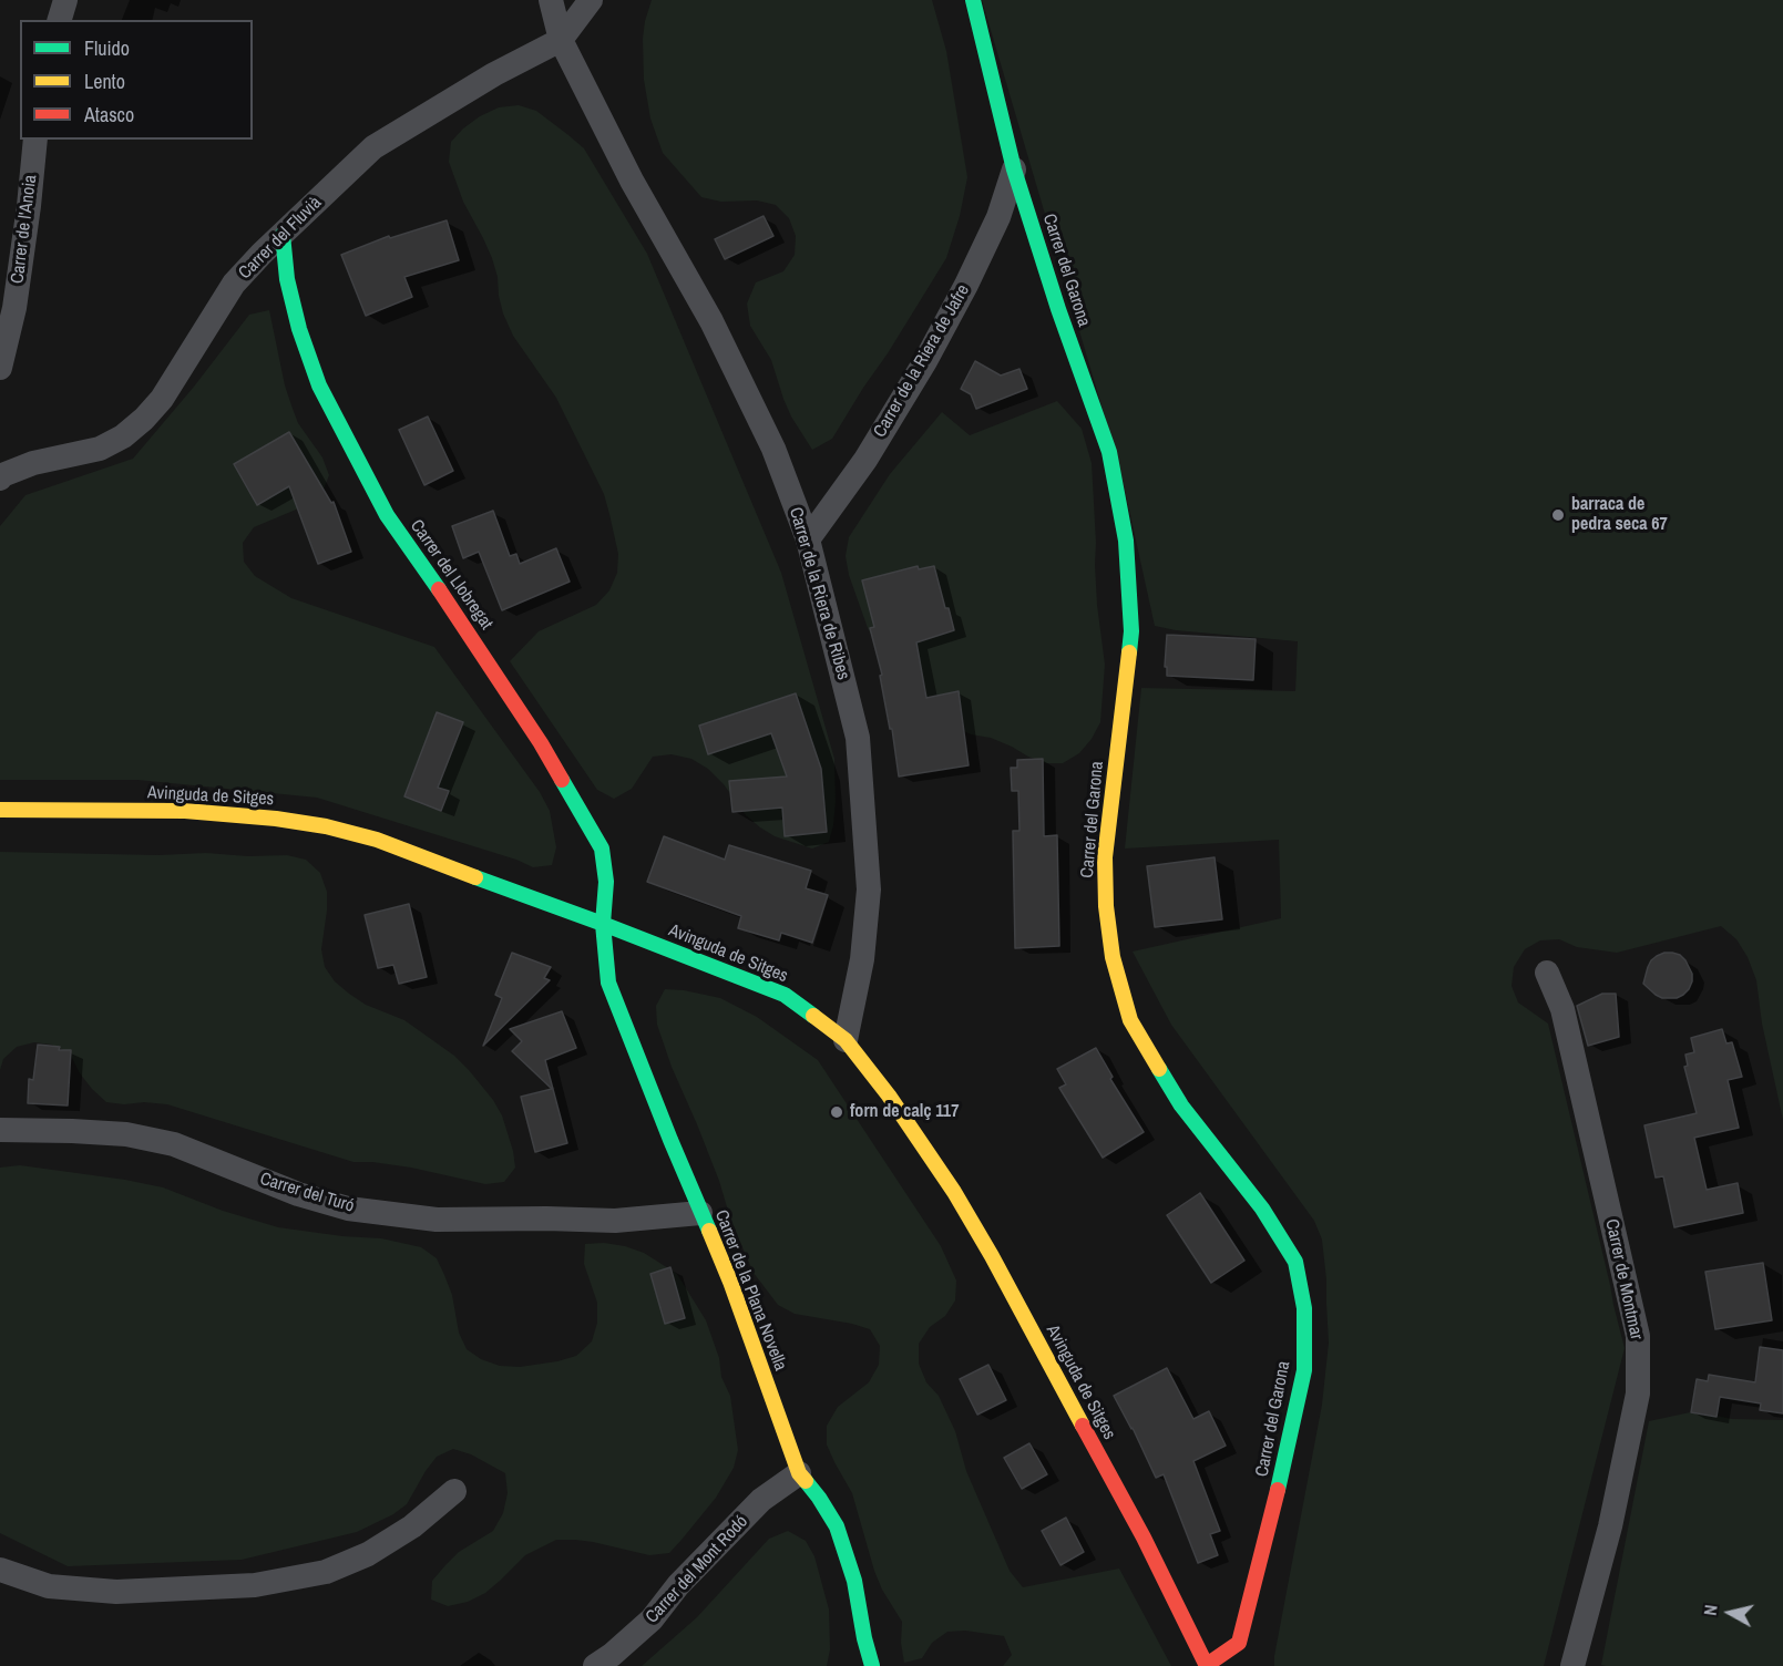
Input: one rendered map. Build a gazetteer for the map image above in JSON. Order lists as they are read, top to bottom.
{
  "streets": {
    "street": [
      "Carrer de l'Anoia",
      "Carrer del Fluvià",
      "Carrer del Garona",
      "Carrer de la Riera de Jafre",
      "Carrer del Llobregat",
      "Carrer de la Riera de Ribes",
      "Avinguda de Sitges",
      "Carrer del Turó",
      "Carrer de Montmar",
      "Carrer de la Plana Novella",
      "Carrer del Mont Rodó"
    ]
  },
  "crossings": [
    ["Carrer del Fluvià", "Carrer del Llobregat"],
    ["Carrer del Fluvià", "Carrer de la Riera de Ribes"],
    ["Carrer del Garona", "Carrer de la Riera de Jafre"],
    ["Carrer del Garona", "Avinguda de Sitges"],
    ["Carrer de la Riera de Jafre", "Carrer de la Riera de Ribes"],
    ["Carrer del Llobregat", "Avinguda de Sitges"],
    ["Carrer del Llobregat", "Carrer de la Plana Novella"],
    ["Carrer de la Riera de Ribes", "Avinguda de Sitges"],
    ["Avinguda de Sitges", "Carrer de la Plana Novella"],
    ["Carrer del Turó", "Carrer de la Plana Novella"],
    ["Carrer de la Plana Novella", "Carrer del Mont Rodó"]
  ],
  "places": ["barraca de pedra seca 67", "forn de calç 117"],
  "legend": ["Fluido", "Lento", "Atasco"],
  "north": "left"
}
